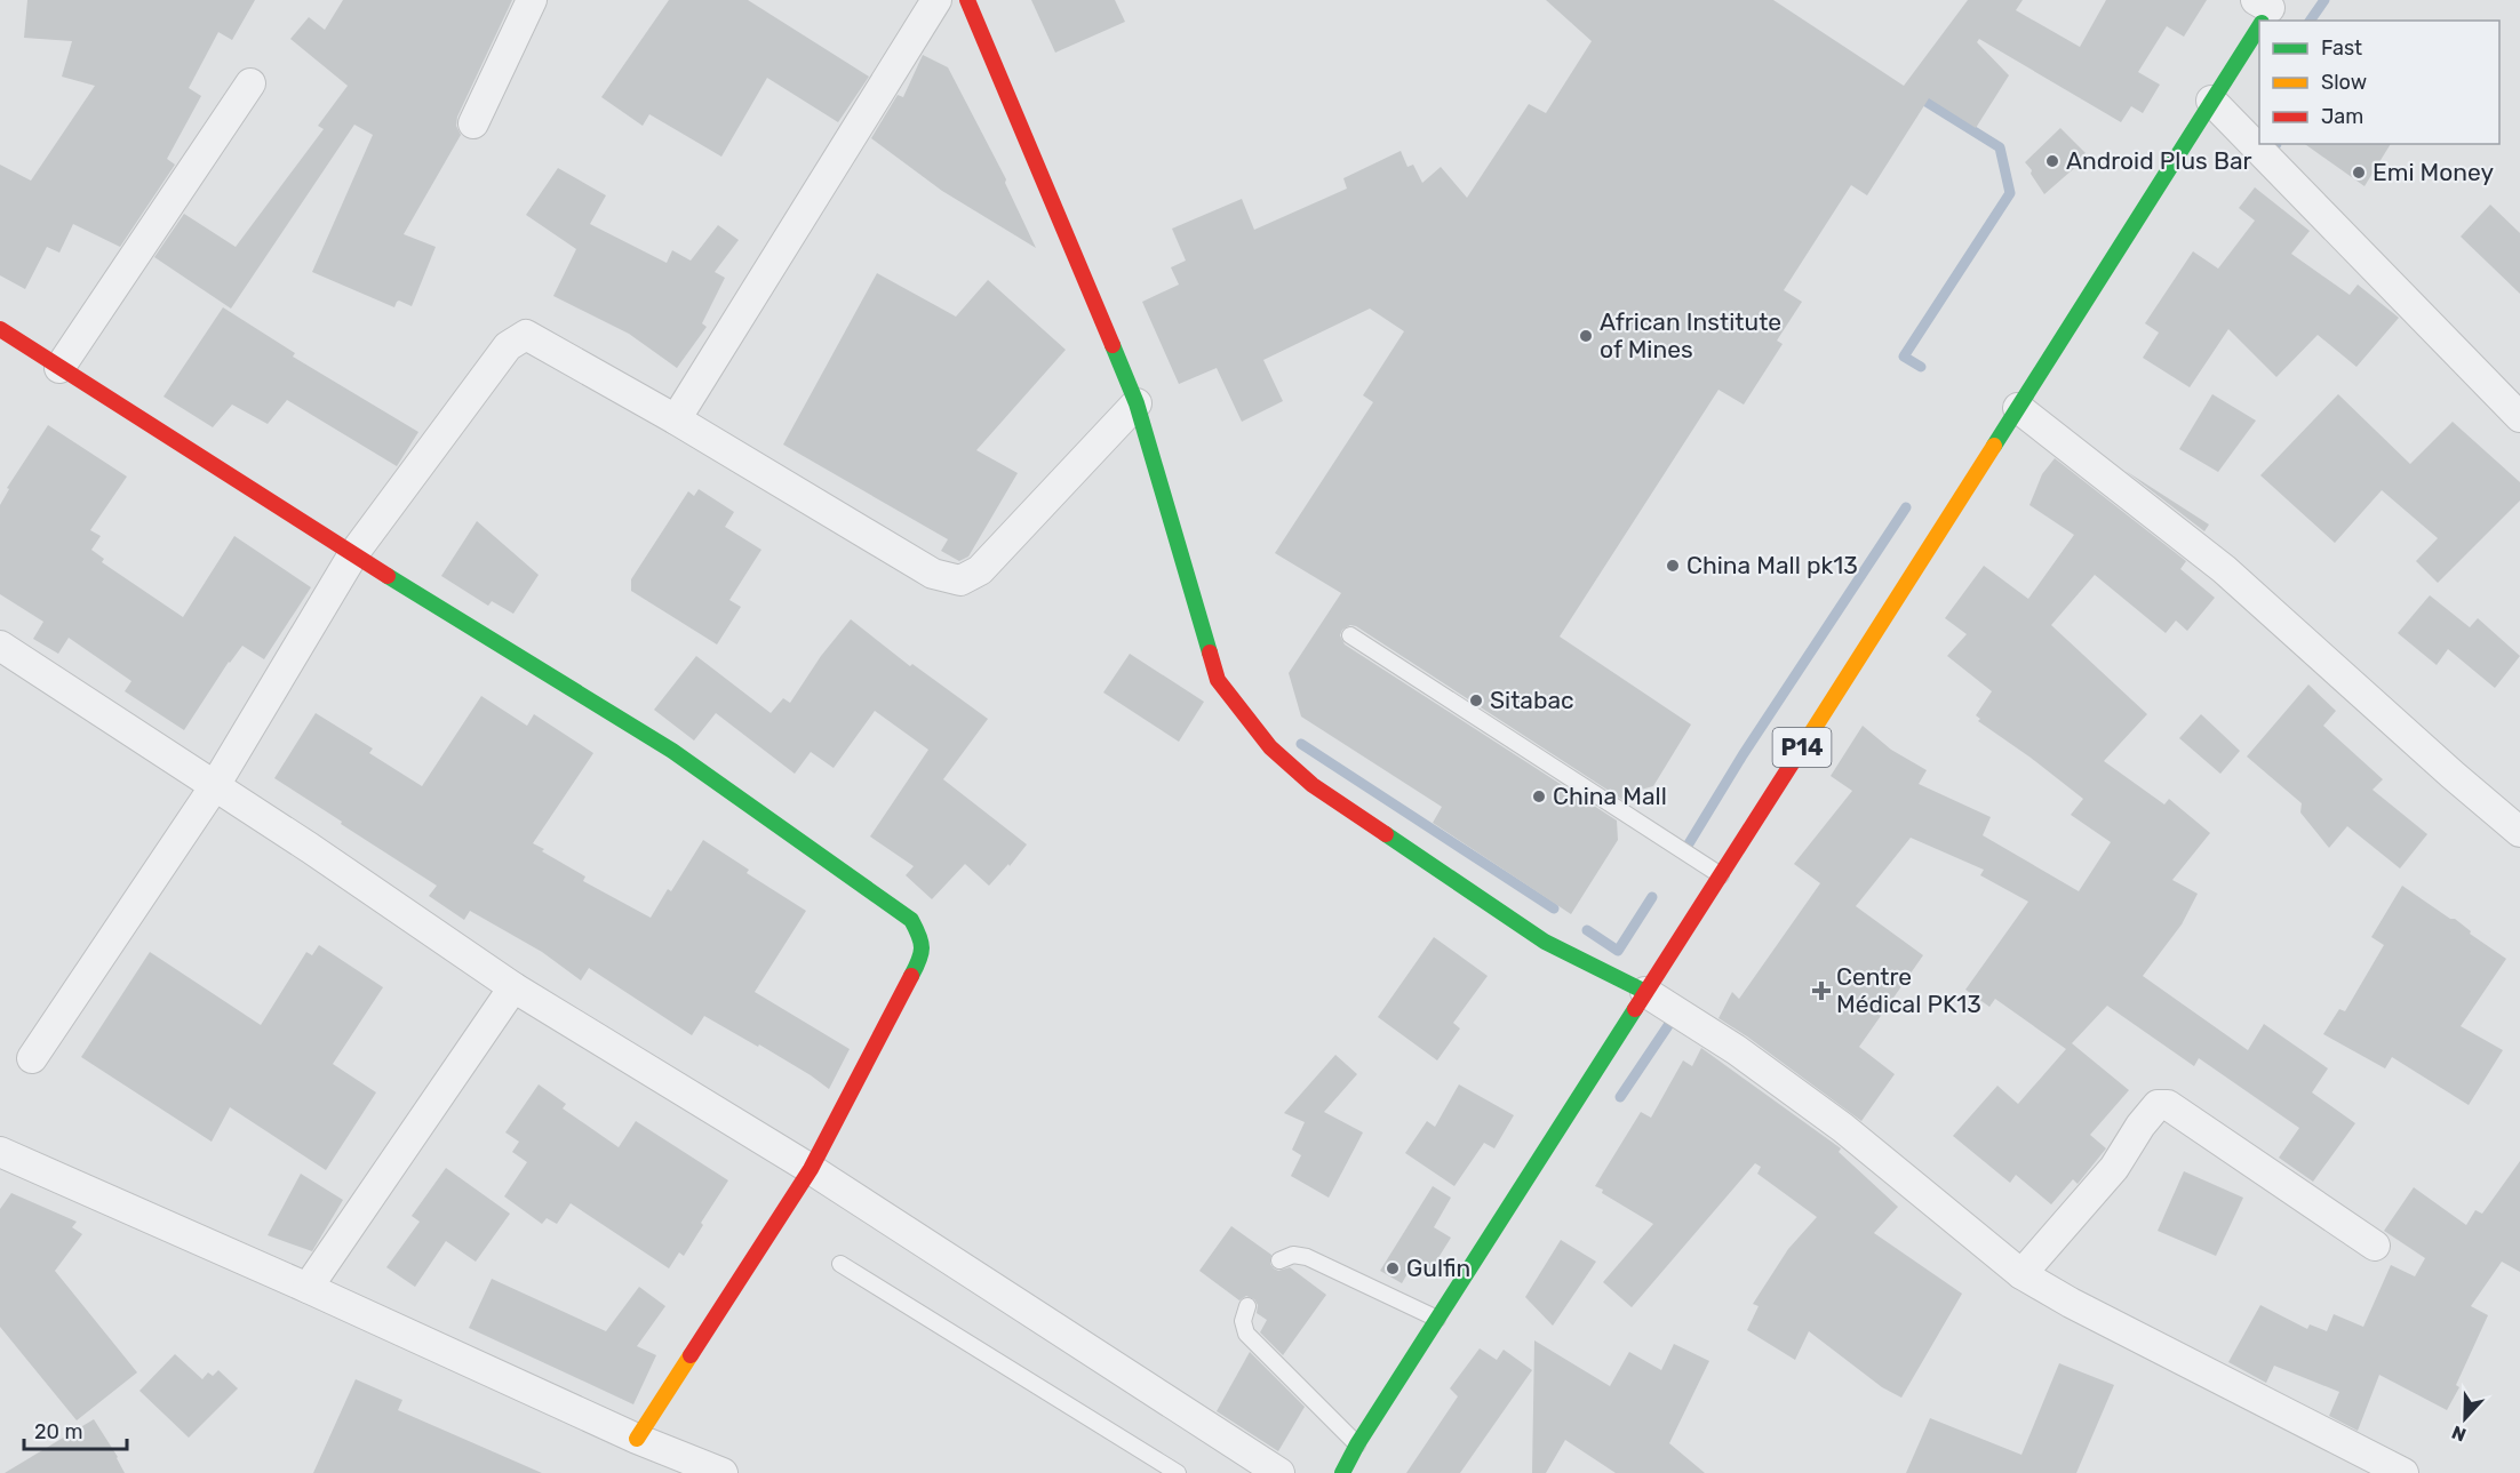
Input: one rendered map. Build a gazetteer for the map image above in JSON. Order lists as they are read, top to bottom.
{
  "streets": {
    "street": ["P14"]
  },
  "places": {
    "other": [
      "Android Plus Bar",
      "Emi Money",
      "African Institute of Mines",
      "China Mall pk13",
      "Sitabac",
      "China Mall",
      "Gulfin"
    ],
    "health": ["Centre Médical PK13"]
  },
  "legend": ["Fast", "Slow", "Jam"],
  "scale_bar": "20 m",
  "north": "bottom"
}
